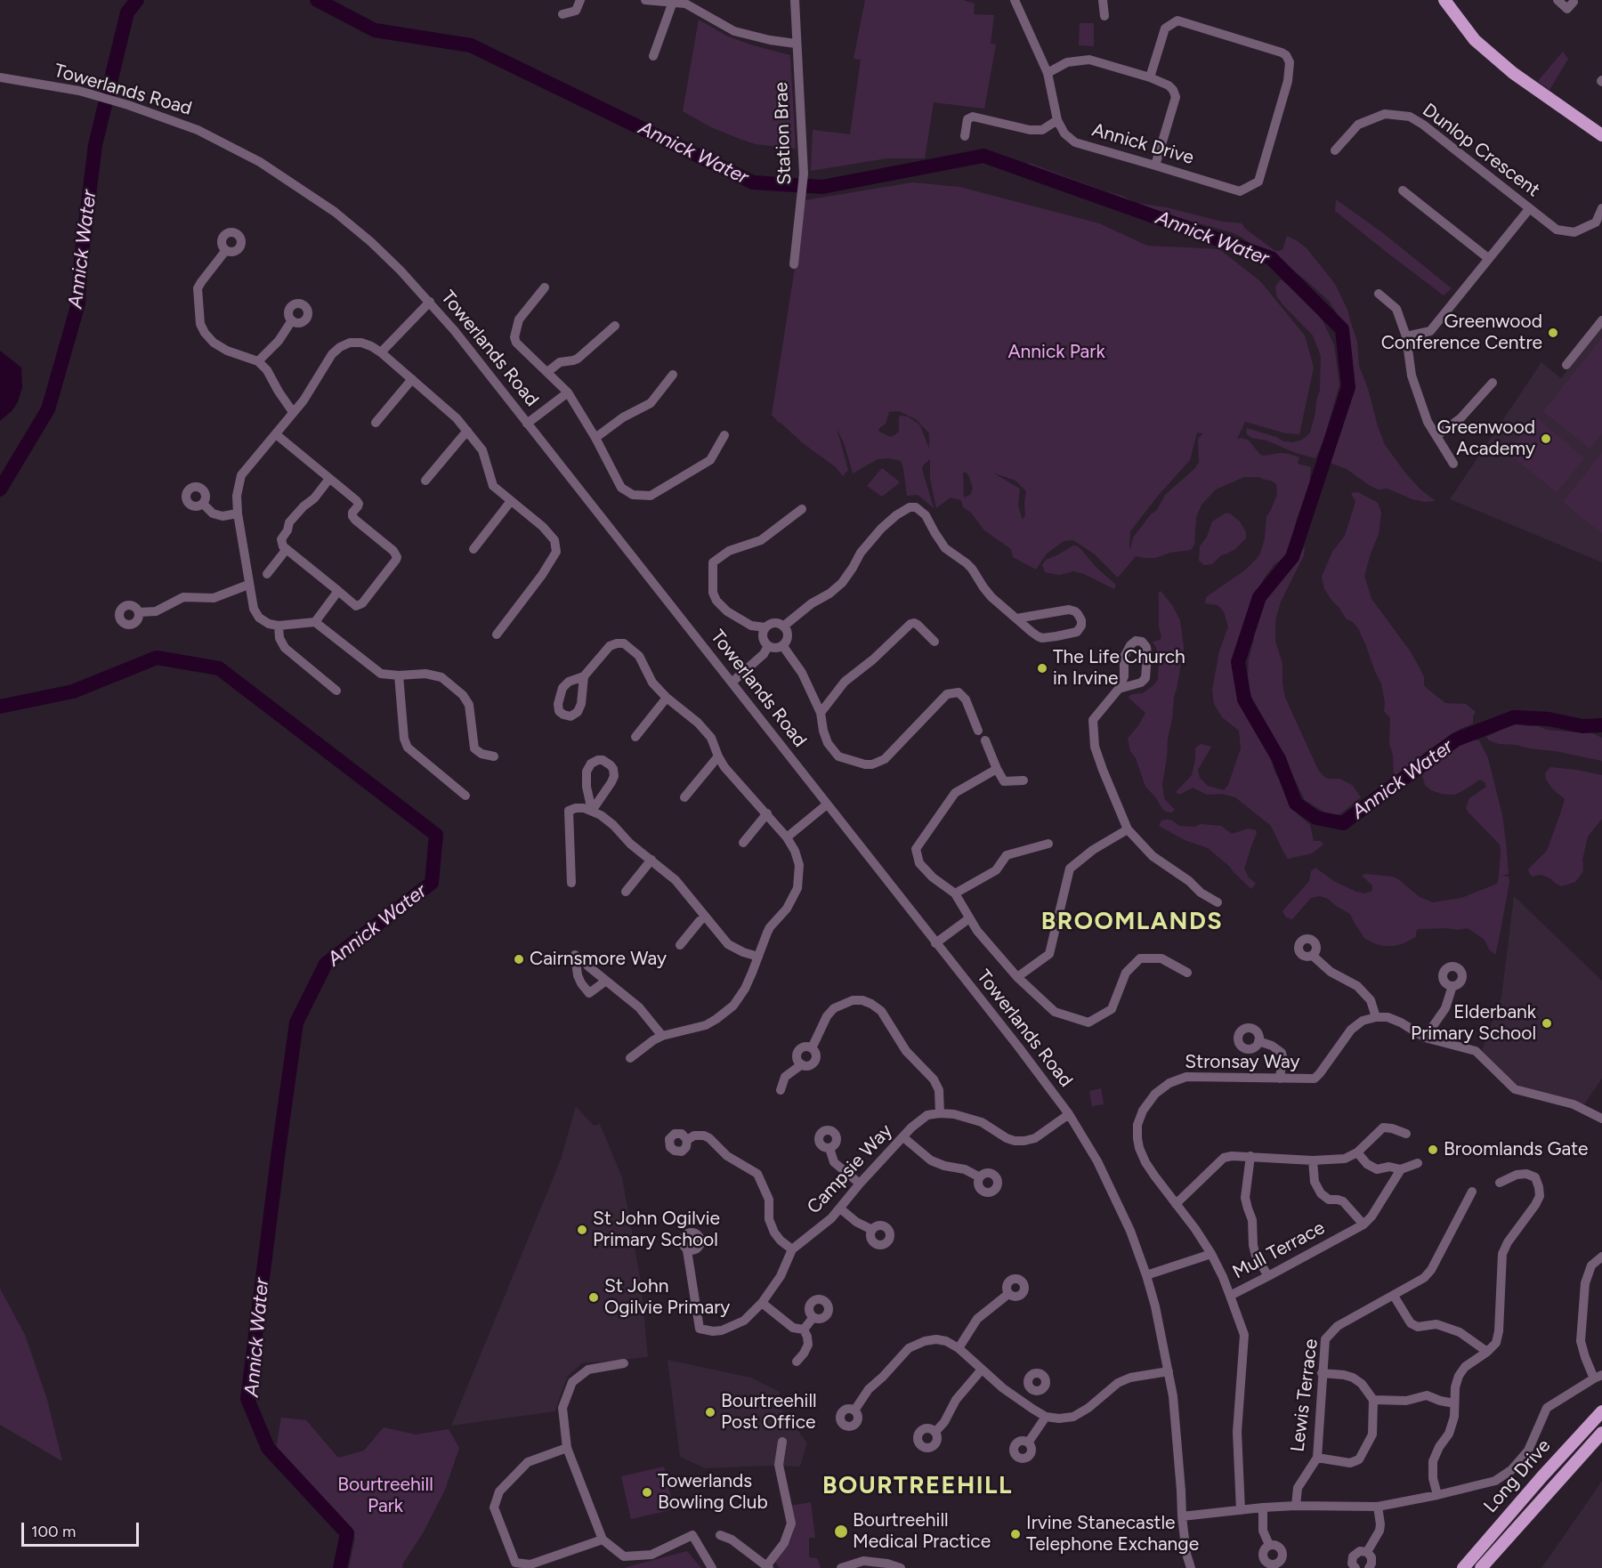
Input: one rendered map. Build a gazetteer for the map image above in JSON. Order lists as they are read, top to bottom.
{
  "streets": {
    "main road": ["Long Drive"],
    "street": [
      "Towerlands Road",
      "Station Brae",
      "Annick Drive",
      "Dunlop Crescent",
      "Stronsay Way",
      "Campsie Way",
      "Mull Terrace",
      "Lewis Terrace"
    ]
  },
  "crossings": [
    ["Stronsay Way", "Mull Terrace"]
  ],
  "districts": ["BROOMLANDS", "BOURTREEHILL"],
  "water": ["Annick Water"],
  "parks": ["Annick Park", "Bourtreehill Park"],
  "places": [
    "Greenwood Conference Centre",
    "Greenwood Academy",
    "The Life Church in Irvine",
    "Cairnsmore Way",
    "Elderbank Primary School",
    "Broomlands Gate",
    "St John Ogilvie Primary School",
    "St John Ogilvie Primary",
    "Bourtreehill Post Office",
    "Towerlands Bowling Club",
    "Bourtreehill Medical Practice",
    "Irvine Stanecastle Telephone Exchange"
  ],
  "scale_bar": "100 m"
}
